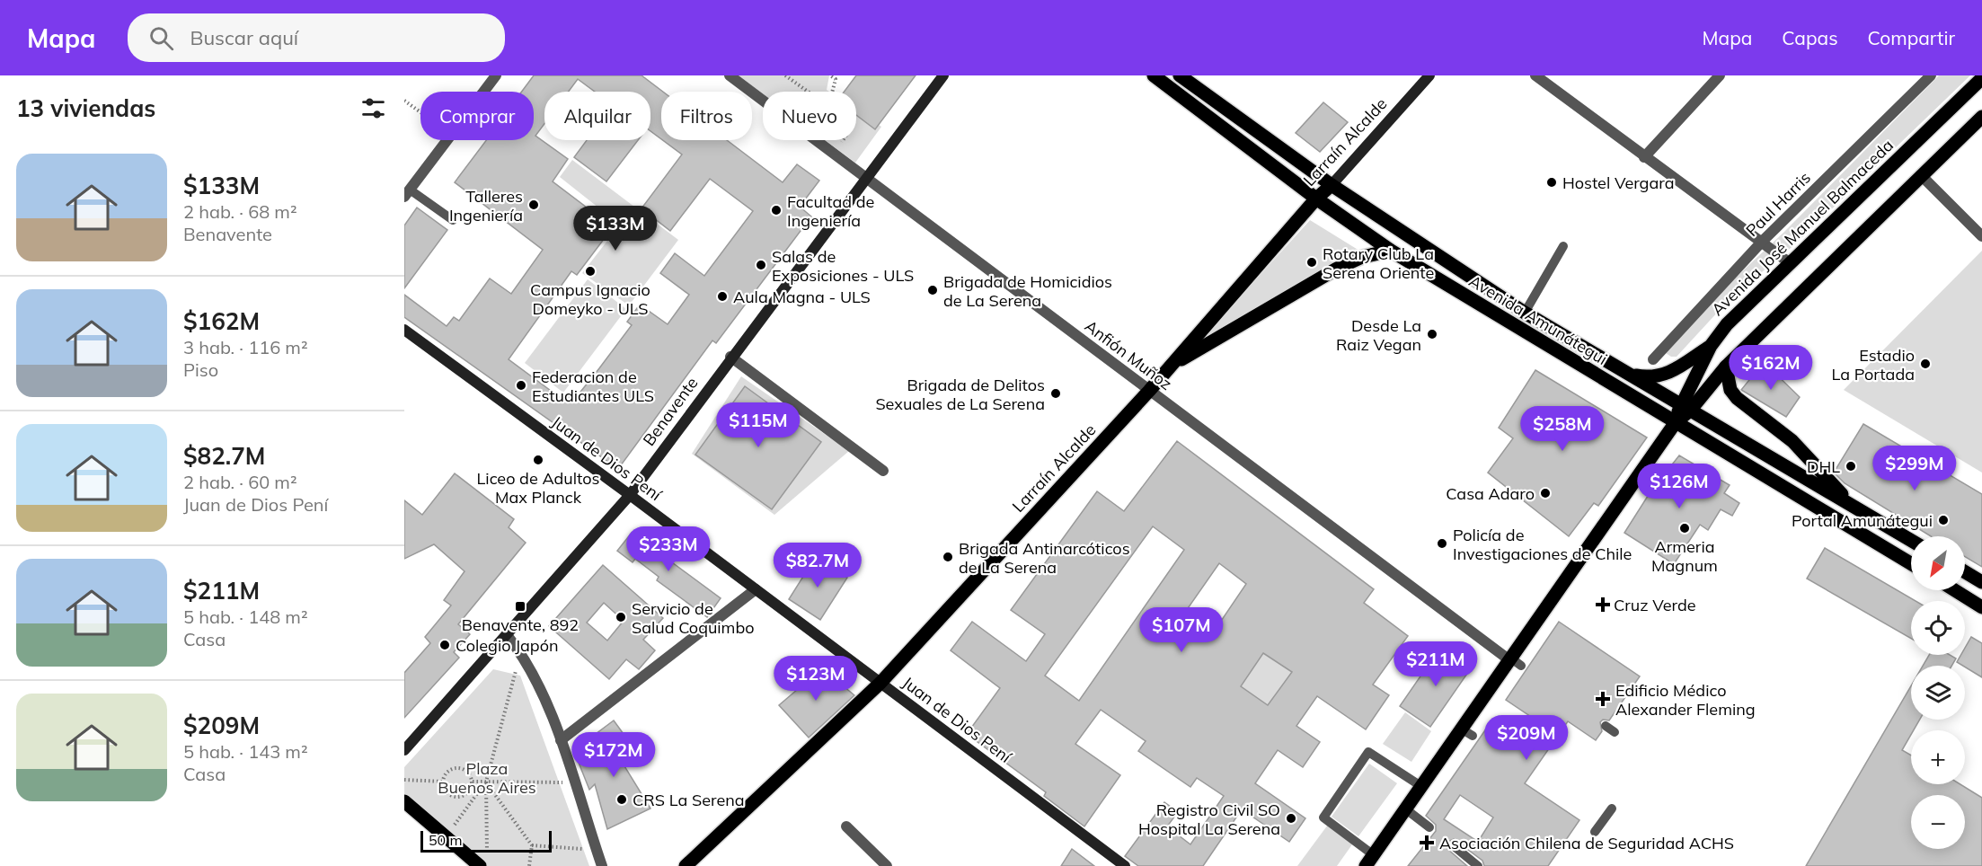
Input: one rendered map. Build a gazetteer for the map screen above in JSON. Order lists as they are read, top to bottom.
{
  "streets": {
    "main road": [
      "Larraín Alcalde",
      "Avenida José Manuel Balmaceda",
      "Avenida Amunátegui",
      "Benavente",
      "Juan de Dios Pení"
    ],
    "street": ["Paul Harris", "Anfión Muñoz"]
  },
  "crossings": [
    ["Larraín Alcalde", "Avenida Amunátegui"],
    ["Larraín Alcalde", "Anfión Muñoz"],
    ["Larraín Alcalde", "Juan de Dios Pení"],
    ["Avenida José Manuel Balmaceda", "Avenida Amunátegui"],
    ["Avenida José Manuel Balmaceda", "Anfión Muñoz"],
    ["Anfión Muñoz", "Benavente"],
    ["Benavente", "Juan de Dios Pení"]
  ],
  "parks": ["Plaza Buenos Aires"],
  "places": {
    "other": [
      "Hostel Vergara",
      "Talleres Ingeniería",
      "Facultad de Ingeniería",
      "Rotary Club La Serena Oriente",
      "Salas de Exposiciones - ULS",
      "Campus Ignacio Domeyko - ULS",
      "Brigada de Homicidios de La Serena",
      "Aula Magna - ULS",
      "Desde La Raiz Vegan",
      "Estadio La Portada",
      "Federacion de Estudiantes ULS",
      "Brigada de Delitos Sexuales de La Serena",
      "Liceo de Adultos Max Planck",
      "DHL",
      "Casa Adaro",
      "Portal Amunátegui",
      "Armeria Magnum",
      "Policía de Investigaciones de Chile",
      "Brigada Antinarcóticos de La Serena",
      "Servicio de Salud Coquimbo",
      "Colegio Japón",
      "CRS La Serena",
      "Registro Civil SO Hospital La Serena"
    ],
    "health": ["Cruz Verde", "Edificio Médico Alexander Fleming", "Asociación Chilena de Seguridad ACHS"],
    "transit": ["Benavente, 892"]
  },
  "scale_bar": "50 m",
  "north": "bottom left",
  "page": {
    "header": "Mapa",
    "search": "Buscar aquí",
    "nav": ["Mapa", "Capas", "Compartir"],
    "heading": "13 viviendas",
    "chip": [
      "Comprar",
      "Alquilar",
      "Filtros",
      "Nuevo"
    ],
    "list": [
      {
        "name": "$133M",
        "note": "2 hab. · 68 m² · Benavente"
      },
      {
        "name": "$162M",
        "note": "3 hab. · 116 m² · Piso"
      },
      {
        "name": "$82.7M",
        "note": "2 hab. · 60 m² · Juan de Dios Pení"
      },
      {
        "name": "$211M",
        "note": "5 hab. · 148 m² · Casa"
      },
      {
        "name": "$209M",
        "note": "5 hab. · 143 m² · Casa"
      }
    ],
    "price": [
      "$133M",
      "$162M",
      "$115M",
      "$258M",
      "$299M",
      "$126M",
      "$233M",
      "$82.7M",
      "$107M",
      "$211M",
      "$123M",
      "$209M",
      "$172M"
    ],
    "map_buttons": ["+", "−"],
    "scale": "50 m"
  }
}
